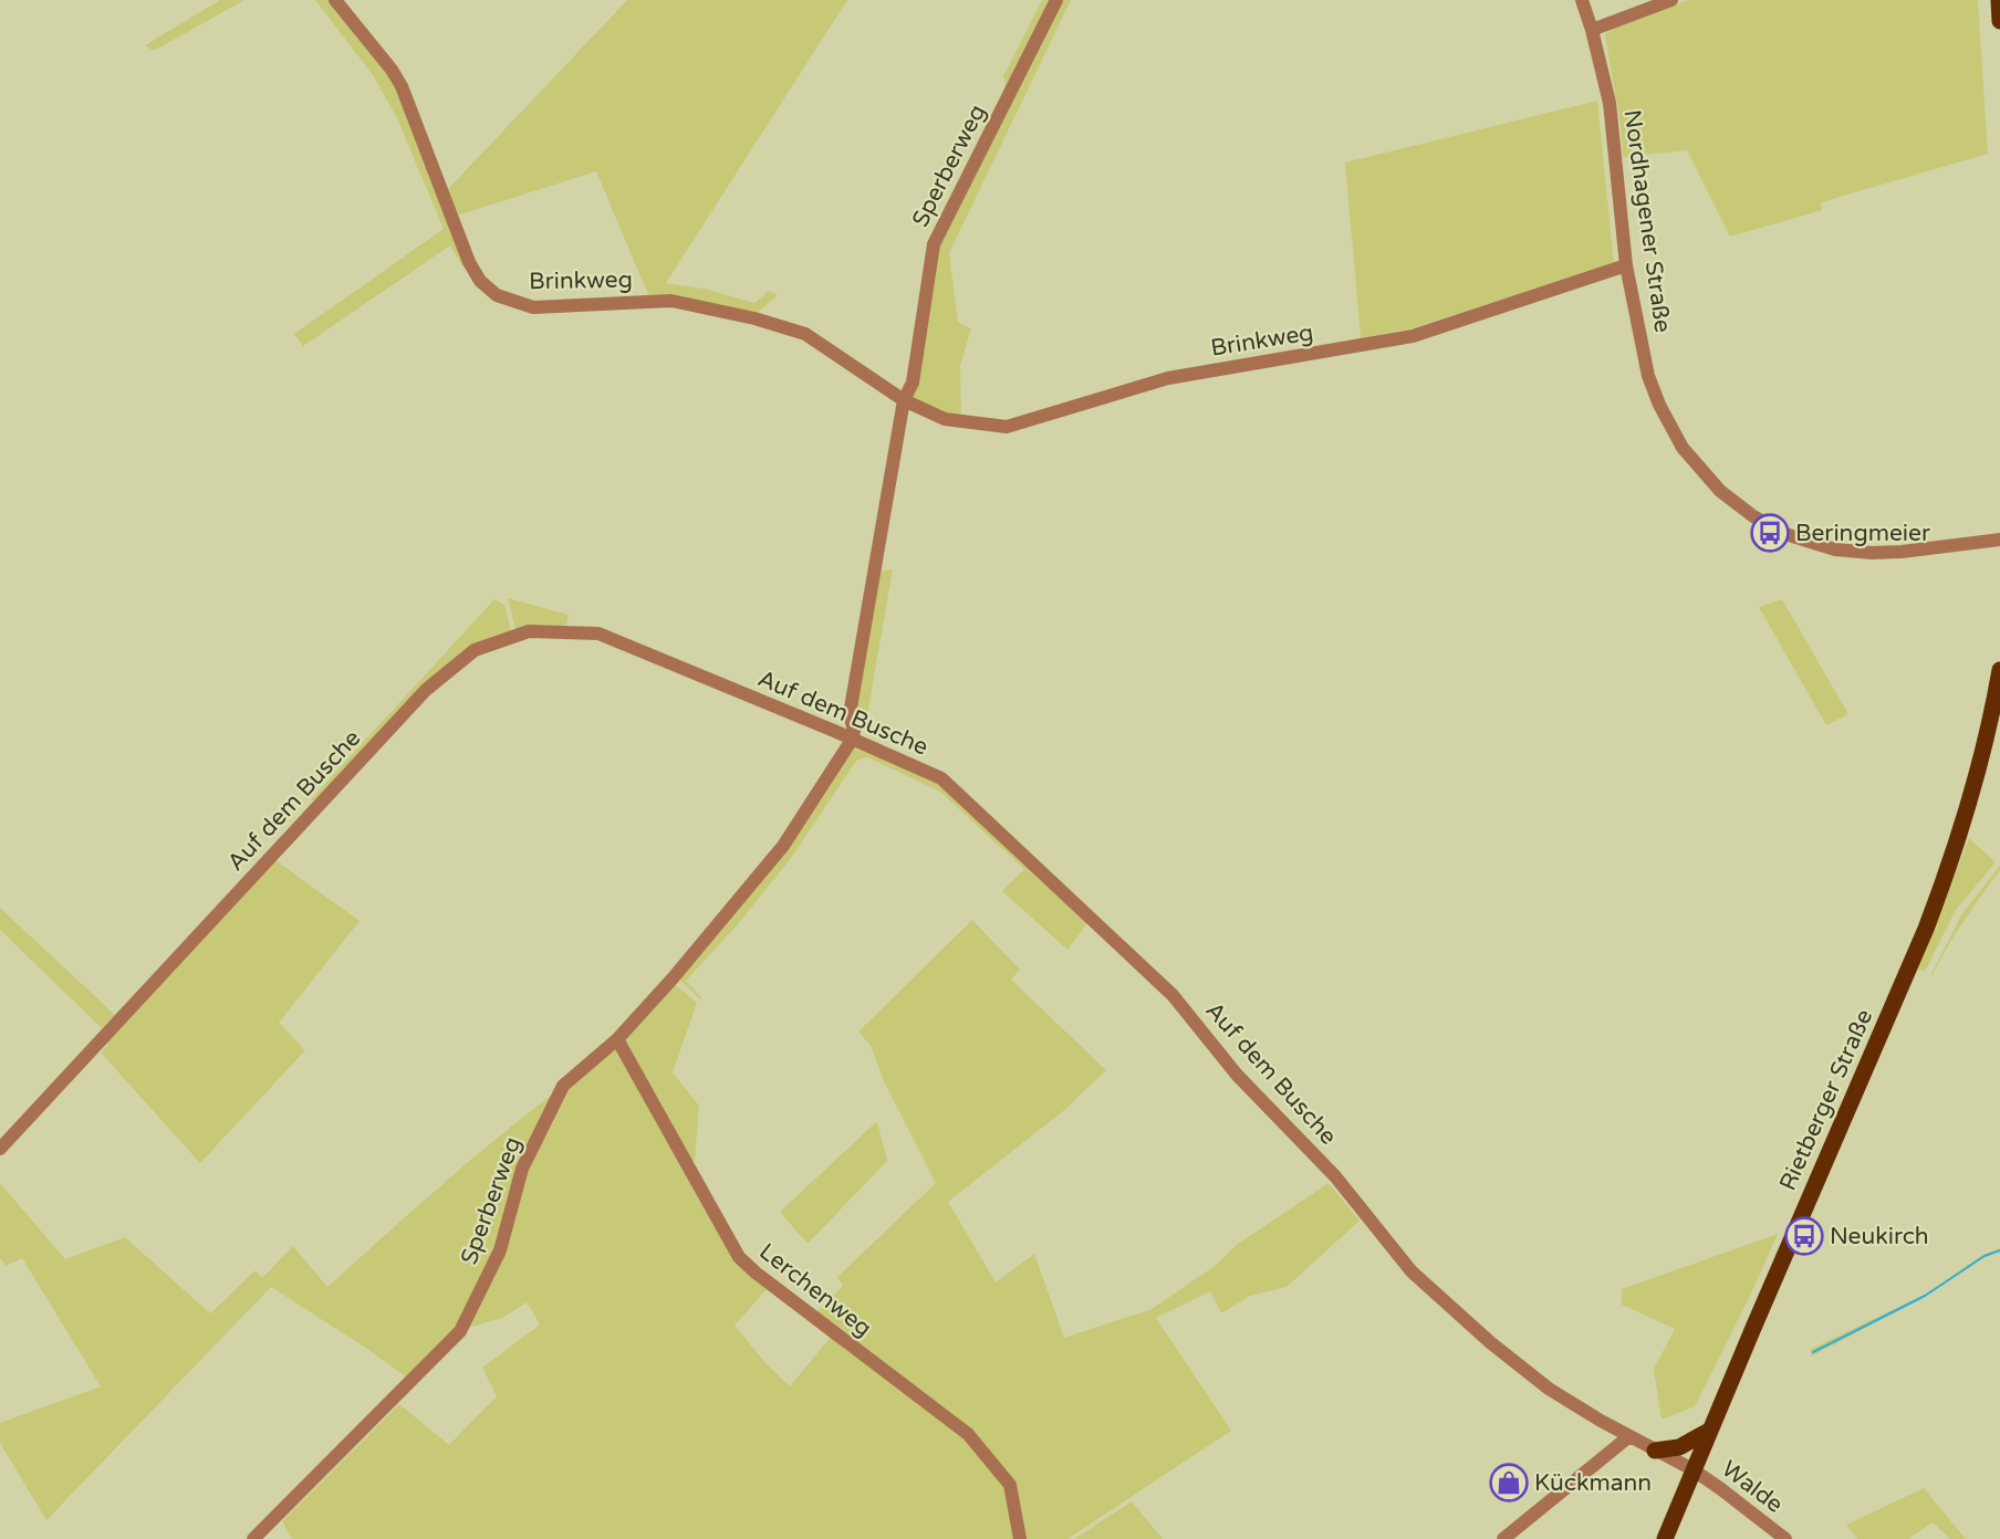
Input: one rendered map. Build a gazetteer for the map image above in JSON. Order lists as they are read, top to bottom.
{
  "streets": {
    "main road": ["Rietberger Straße"],
    "street": [
      "Sperberweg",
      "Nordhagener Straße",
      "Brinkweg",
      "Auf dem Busche",
      "Lerchenweg",
      "Walde"
    ]
  },
  "crossings": [
    ["Sperberweg", "Brinkweg"],
    ["Sperberweg", "Auf dem Busche"],
    ["Sperberweg", "Lerchenweg"],
    ["Nordhagener Straße", "Brinkweg"],
    ["Auf dem Busche", "Rietberger Straße"],
    ["Auf dem Busche", "Walde"],
    ["Rietberger Straße", "Walde"]
  ],
  "places": {
    "bus stop": ["Beringmeier", "Neukirch"],
    "shop": ["Kückmann"]
  }
}
